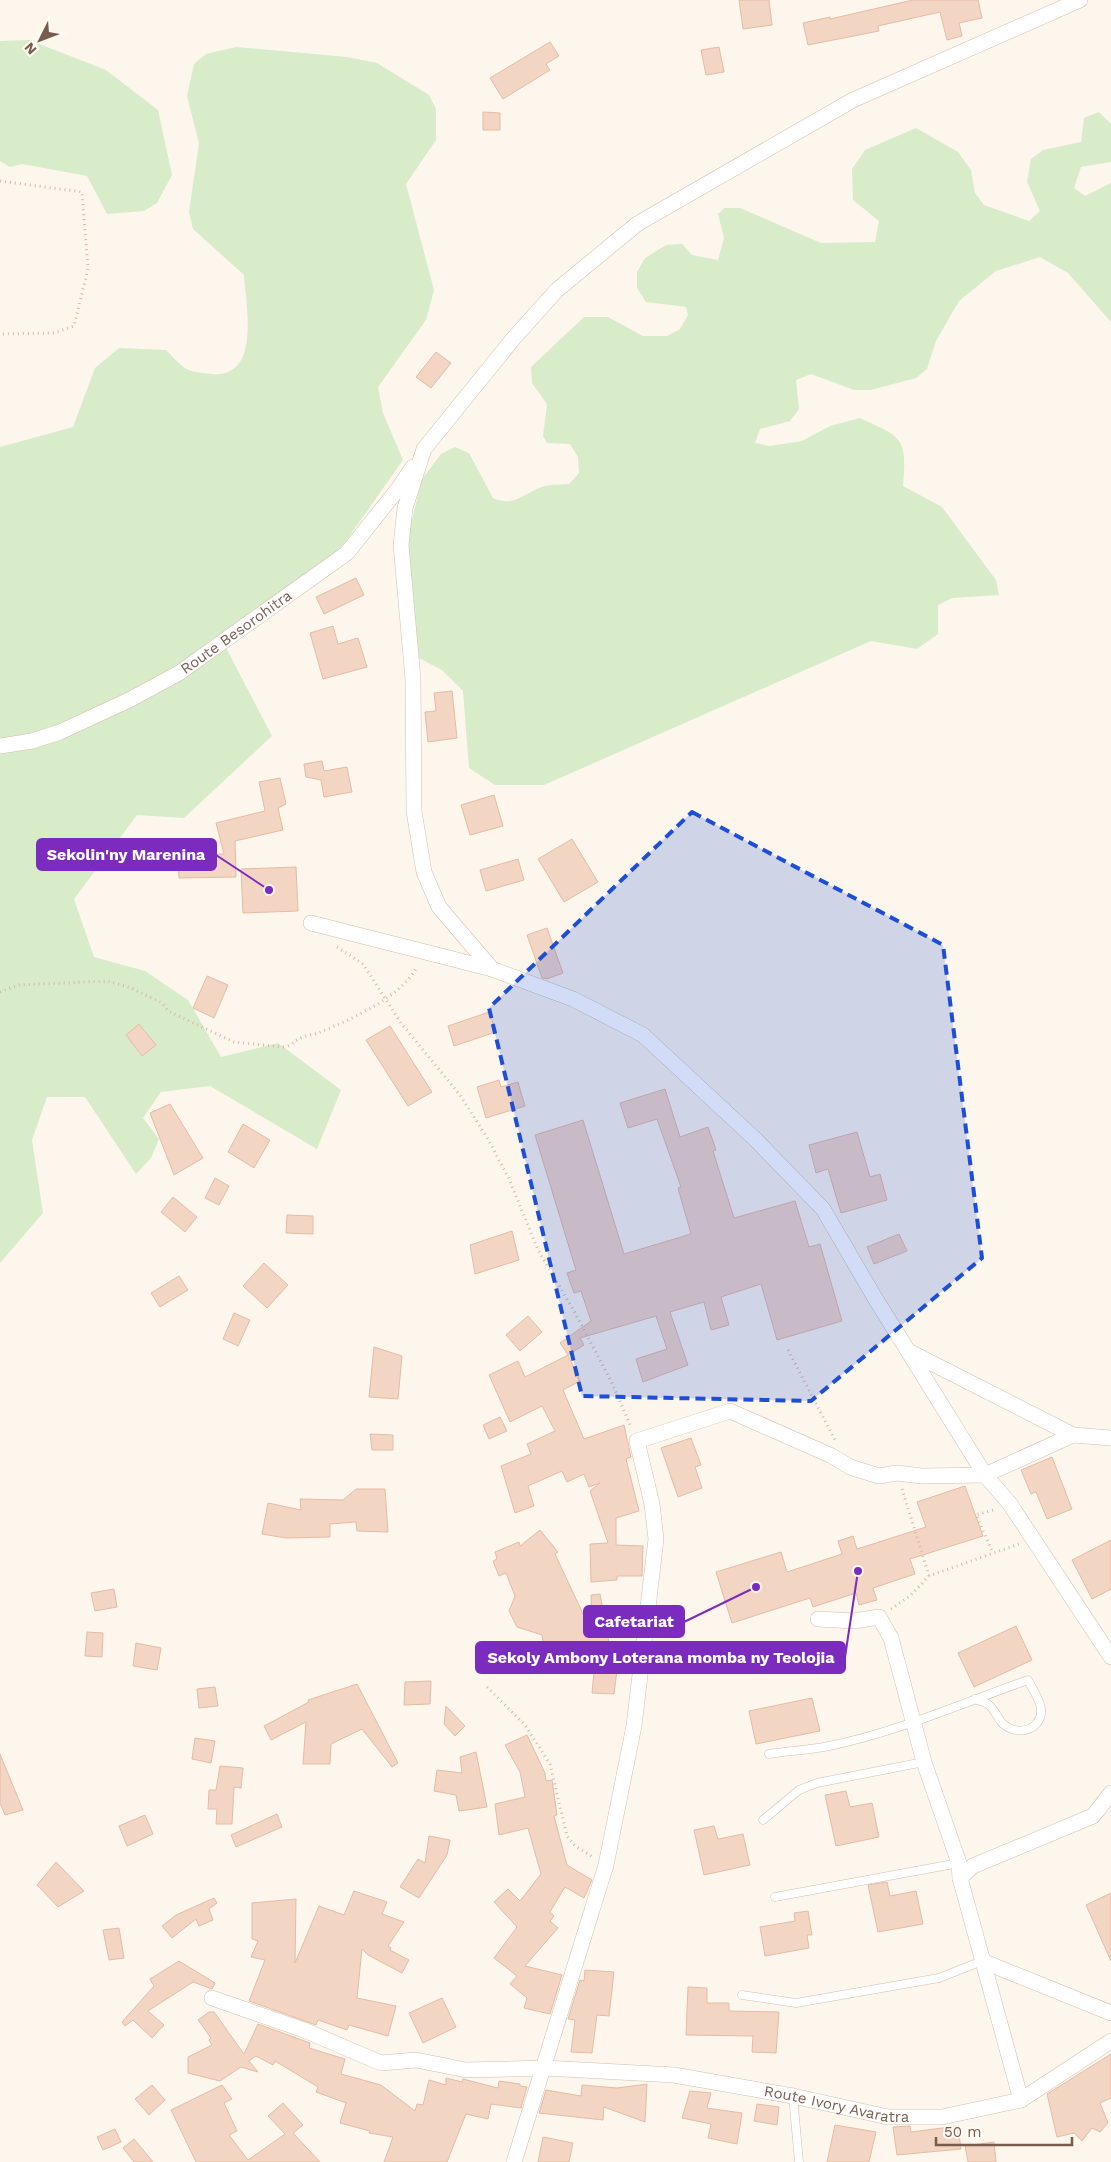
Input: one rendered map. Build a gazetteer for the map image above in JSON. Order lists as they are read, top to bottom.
{
  "streets": {
    "street": ["Route Besorohitra", "Route Ivory Avaratra"]
  },
  "places": ["Sekolin'ny Marenina", "Sekoly Ambony Loterana momba ny Teolojia", "Cafetariat"],
  "scale_bar": "50 m",
  "north": "bottom left"
}
